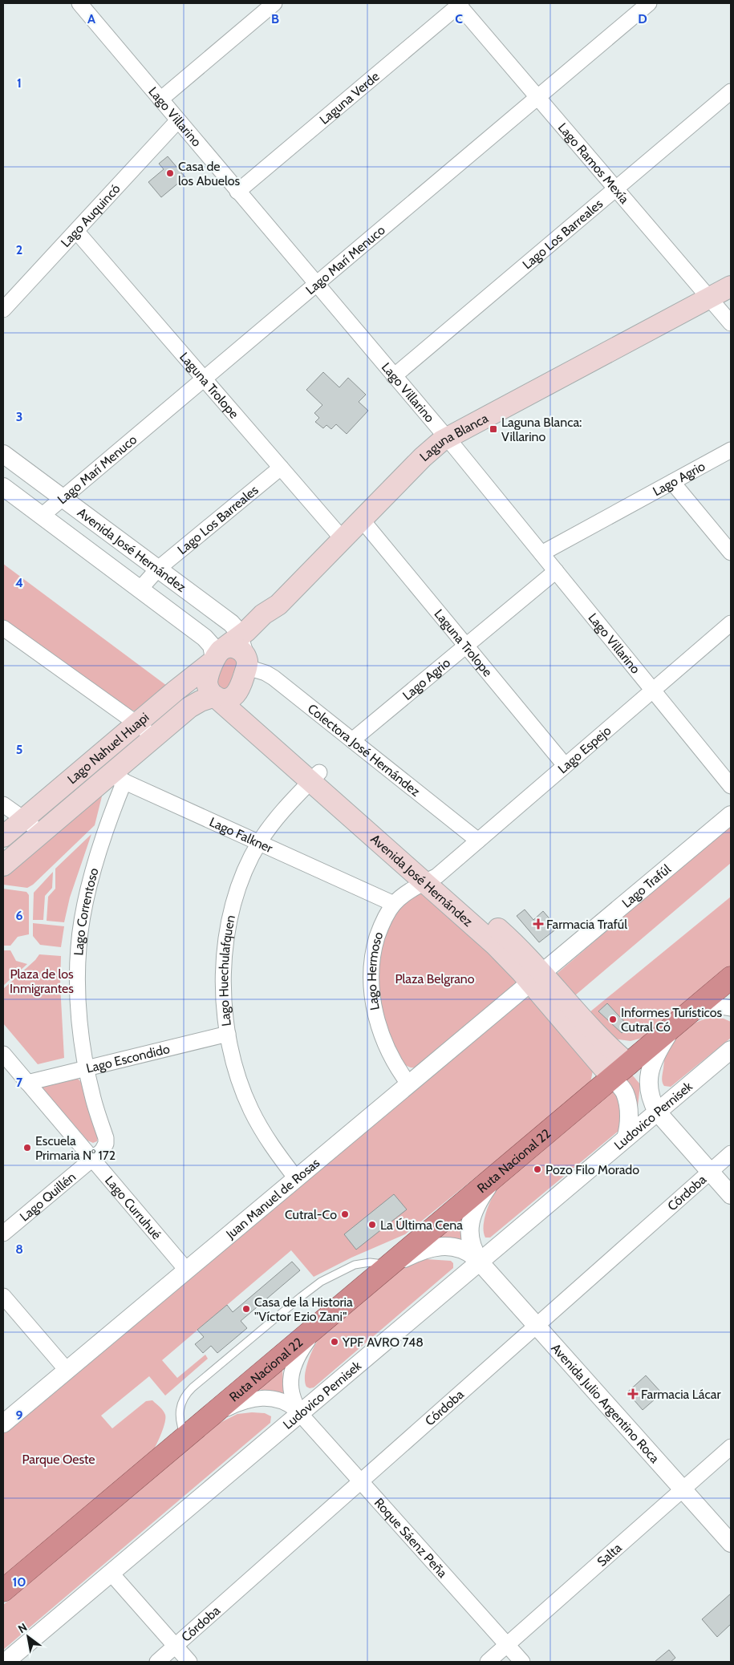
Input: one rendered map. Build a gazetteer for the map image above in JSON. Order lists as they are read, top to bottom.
{
  "streets": {
    "highway": ["Ruta Nacional 22"],
    "main road": ["Laguna Blanca", "Avenida José Hernández", "Lago Nahuel Huapi"],
    "street": [
      "Laguna Verde",
      "Lago Villarino",
      "Lago Ramos Mexía",
      "Lago Auquincó",
      "Lago Los Barreales",
      "Lago Marí Menuco",
      "Laguna Trolope",
      "Lago Agrio",
      "Lago Espejo",
      "Colectora José Hernández",
      "Lago Falkner",
      "Lago Trafúl",
      "Lago Correntoso",
      "Lago Huechulafquen",
      "Lago Hermoso",
      "Lago Escondido",
      "Ludovico Pernisek",
      "Córdoba",
      "Lago Quillén",
      "Juan Manuel de Rosas",
      "Lago Curruhué",
      "Avenida Julio Argentino Roca",
      "Roque Sáenz Peña",
      "Salta"
    ]
  },
  "crossings": [
    ["Laguna Verde", "Lago Villarino"],
    ["Laguna Verde", "Lago Ramos Mexía"],
    ["Lago Villarino", "Lago Auquincó"],
    ["Lago Villarino", "Lago Los Barreales"],
    ["Lago Villarino", "Lago Marí Menuco"],
    ["Lago Villarino", "Laguna Blanca"],
    ["Lago Villarino", "Lago Agrio"],
    ["Lago Villarino", "Lago Espejo"],
    ["Lago Ramos Mexía", "Lago Los Barreales"],
    ["Lago Ramos Mexía", "Lago Marí Menuco"],
    ["Lago Ramos Mexía", "Laguna Blanca"],
    ["Lago Auquincó", "Laguna Trolope"],
    ["Lago Los Barreales", "Laguna Trolope"],
    ["Lago Los Barreales", "Avenida José Hernández"],
    ["Lago Marí Menuco", "Laguna Trolope"],
    ["Lago Marí Menuco", "Avenida José Hernández"],
    ["Laguna Trolope", "Laguna Blanca"],
    ["Laguna Trolope", "Lago Agrio"],
    ["Laguna Trolope", "Lago Espejo"],
    ["Laguna Blanca", "Avenida José Hernández"],
    ["Laguna Blanca", "Lago Nahuel Huapi"],
    ["Laguna Blanca", "Colectora José Hernández"],
    ["Lago Agrio", "Colectora José Hernández"],
    ["Avenida José Hernández", "Lago Nahuel Huapi"],
    ["Avenida José Hernández", "Lago Espejo"],
    ["Avenida José Hernández", "Colectora José Hernández"],
    ["Avenida José Hernández", "Lago Trafúl"],
    ["Avenida José Hernández", "Lago Huechulafquen"],
    ["Avenida José Hernández", "Lago Hermoso"],
    ["Avenida José Hernández", "Ruta Nacional 22"],
    ["Avenida José Hernández", "Juan Manuel de Rosas"],
    ["Lago Nahuel Huapi", "Colectora José Hernández"],
    ["Lago Nahuel Huapi", "Lago Falkner"],
    ["Lago Nahuel Huapi", "Lago Correntoso"],
    ["Lago Espejo", "Colectora José Hernández"],
    ["Lago Espejo", "Lago Hermoso"],
    ["Lago Falkner", "Lago Correntoso"],
    ["Lago Falkner", "Lago Huechulafquen"],
    ["Lago Falkner", "Lago Hermoso"],
    ["Lago Trafúl", "Juan Manuel de Rosas"],
    ["Lago Correntoso", "Lago Escondido"],
    ["Lago Correntoso", "Lago Quillén"],
    ["Lago Correntoso", "Lago Curruhué"],
    ["Lago Huechulafquen", "Lago Escondido"],
    ["Lago Huechulafquen", "Juan Manuel de Rosas"],
    ["Lago Hermoso", "Juan Manuel de Rosas"],
    ["Lago Escondido", "Lago Curruhué"],
    ["Ludovico Pernisek", "Avenida Julio Argentino Roca"],
    ["Ludovico Pernisek", "Roque Sáenz Peña"],
    ["Ruta Nacional 22", "Avenida Julio Argentino Roca"],
    ["Córdoba", "Avenida Julio Argentino Roca"],
    ["Córdoba", "Roque Sáenz Peña"],
    ["Lago Quillén", "Lago Curruhué"],
    ["Juan Manuel de Rosas", "Lago Curruhué"],
    ["Avenida Julio Argentino Roca", "Salta"],
    ["Roque Sáenz Peña", "Salta"]
  ],
  "parks": ["Plaza de los Inmigrantes", "Plaza Belgrano", "Parque Oeste"],
  "places": {
    "other": [
      "Casa de los Abuelos",
      "Informes Turísticos Cutral Có",
      "Escuela Primaria N° 172",
      "Pozo Filo Morado",
      "Cutral-Co",
      "La Última Cena",
      "Casa de la Historia \"Víctor Ezio Zani\"",
      "YPF AVRO 748"
    ],
    "transit": ["Laguna Blanca: Villarino"],
    "health": ["Farmacia Trafúl", "Farmacia Lácar"]
  },
  "north": "top left",
  "grid": {
    "columns": [
      "A",
      "B",
      "C",
      "D"
    ],
    "rows": [
      "1",
      "2",
      "3",
      "4",
      "5",
      "6",
      "7",
      "8",
      "9",
      "10"
    ]
  }
}
